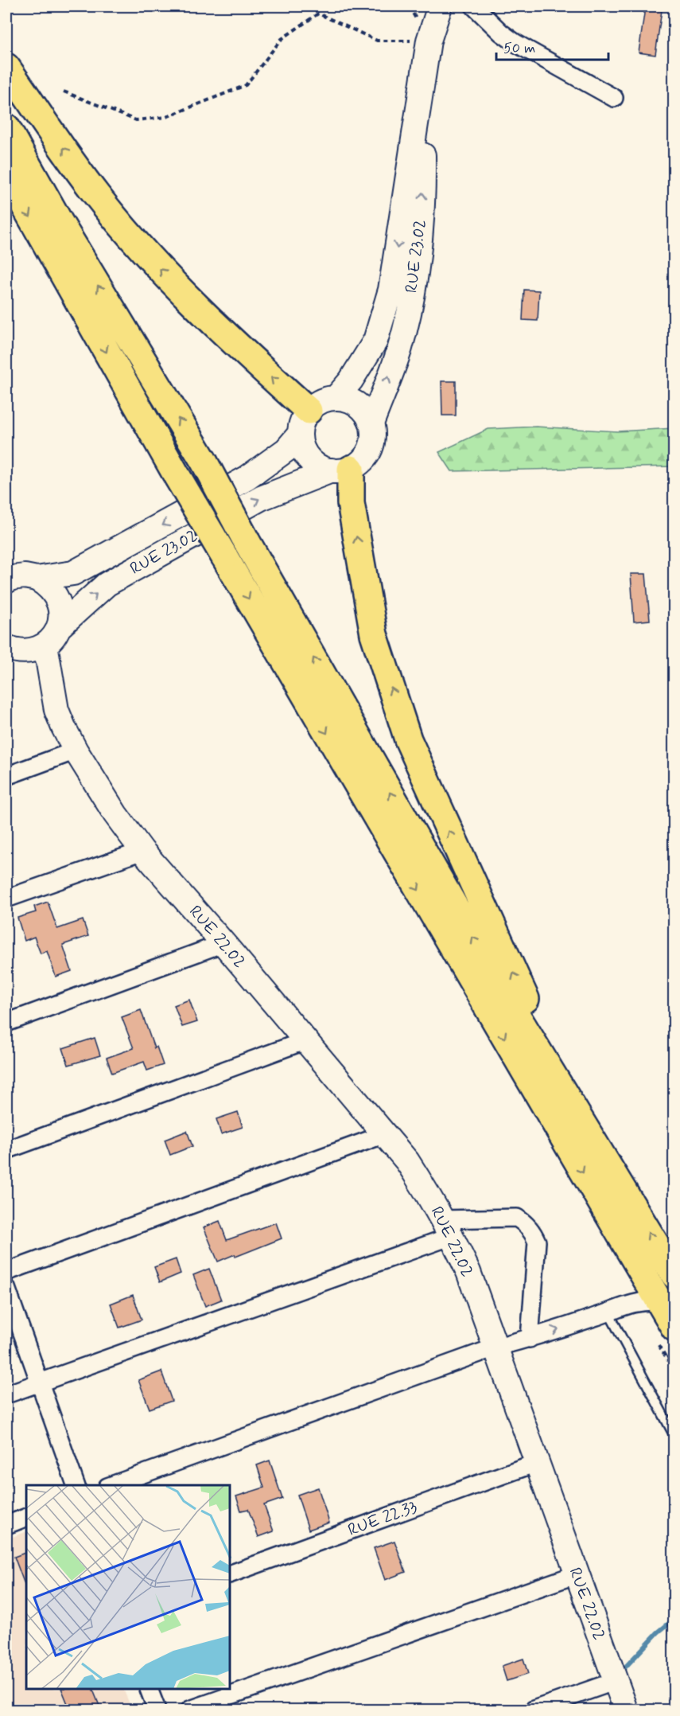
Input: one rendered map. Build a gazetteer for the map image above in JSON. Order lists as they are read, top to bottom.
{
  "streets": {
    "street": ["RUE 23.02", "RUE 22.02", "RUE 22.33"]
  },
  "crossings": [
    ["RUE 23.02", "RUE 22.02"],
    ["RUE 22.02", "RUE 22.33"]
  ],
  "scale_bar": "50 m"
}
